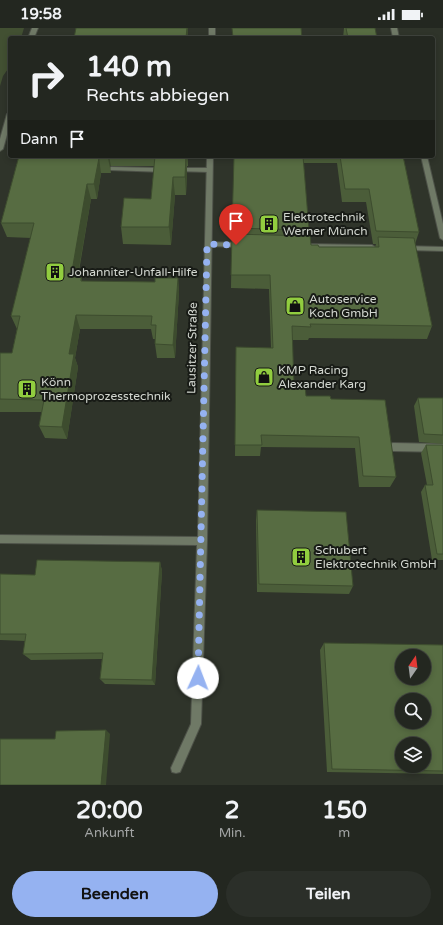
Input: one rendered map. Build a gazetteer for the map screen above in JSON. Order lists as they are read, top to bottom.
{
  "streets": {
    "street": ["Lausitzer Straße"]
  },
  "places": {
    "building": [
      "Elektrotechnik Werner Münch",
      "Johanniter-Unfall-Hilfe",
      "Könn Thermoprozesstechnik",
      "Schubert Elektrotechnik GmbH"
    ],
    "shop": ["Autoservice Koch GmbH", "KMP Racing Alexander Karg"]
  },
  "north": "top",
  "page": {
    "status": "19:58",
    "turn": ["140 m", "Rechts abbiegen"],
    "then": "Dann",
    "eta": [
      "20:00",
      "Ankunft",
      "2",
      "Min.",
      "150",
      "m"
    ],
    "buttons": ["Beenden", "Teilen"]
  }
}
